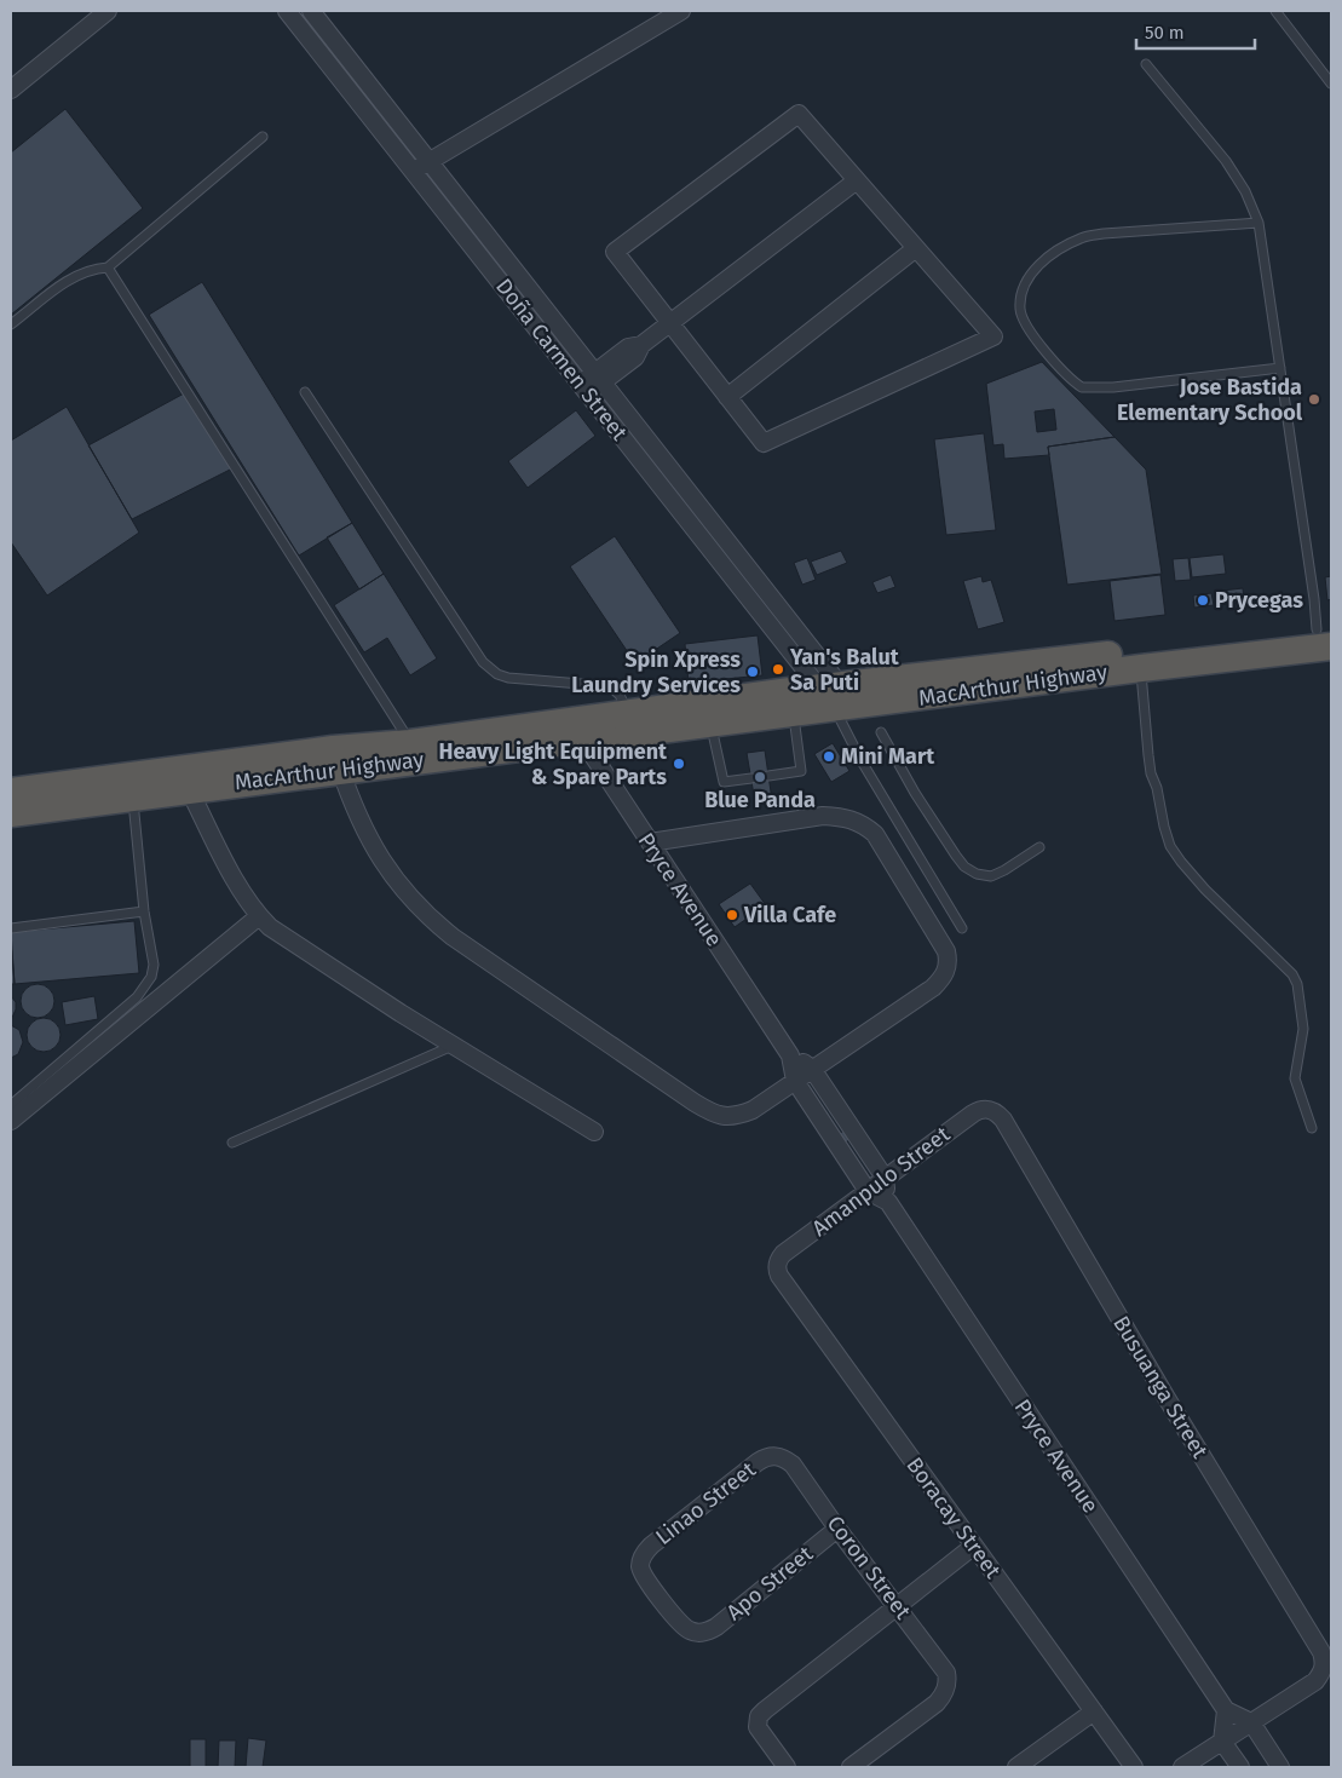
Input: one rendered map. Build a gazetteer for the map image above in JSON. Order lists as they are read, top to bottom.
{
  "streets": {
    "highway": ["MacArthur Highway"],
    "street": [
      "Doña Carmen Street",
      "Pryce Avenue",
      "Amanpulo Street",
      "Busuanga Street",
      "Linao Street",
      "Boracay Street",
      "Coron Street",
      "Apo Street"
    ]
  },
  "crossings": [
    ["Doña Carmen Street", "MacArthur Highway"],
    ["MacArthur Highway", "Pryce Avenue"],
    ["Pryce Avenue", "Amanpulo Street"],
    ["Amanpulo Street", "Busuanga Street"],
    ["Amanpulo Street", "Boracay Street"],
    ["Linao Street", "Coron Street"],
    ["Linao Street", "Apo Street"],
    ["Coron Street", "Apo Street"]
  ],
  "places": [
    "Jose Bastida Elementary School",
    "Prycegas",
    "Yan's Balut Sa Puti",
    "Spin Xpress Laundry Services",
    "Mini Mart",
    "Heavy Light Equipment & Spare Parts",
    "Blue Panda",
    "Villa Cafe"
  ],
  "scale_bar": "50 m"
}
